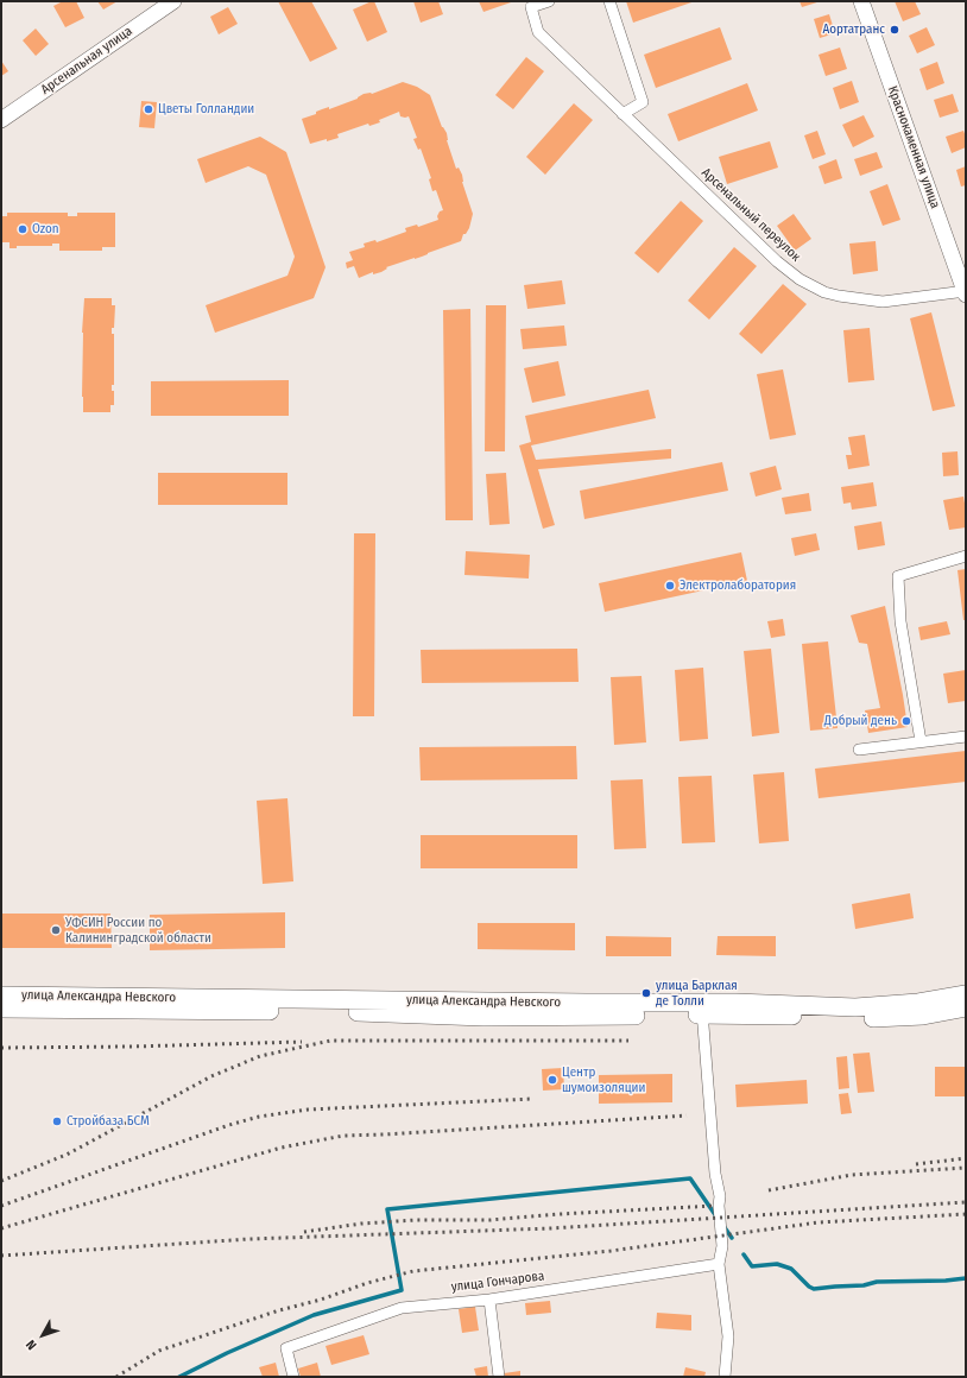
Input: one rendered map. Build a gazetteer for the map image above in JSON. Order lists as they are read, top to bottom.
{
  "streets": {
    "main road": ["улица Александра Невского"],
    "street": [
      "Арсенальная улица",
      "Краснокаменная улица",
      "Арсенальный переулок",
      "улица Гончарова"
    ]
  },
  "crossings": [
    ["Краснокаменная улица", "Арсенальный переулок"]
  ],
  "places": [
    "Аортатранс",
    "Цветы Голландии",
    "Ozon",
    "Электролаборатория",
    "Добрый день",
    "УФСИН России по Калининградской области",
    "улица Барклая де Толли",
    "Центр шумоизоляции",
    "Стройбаза БСМ"
  ],
  "north": "bottom left"
}
